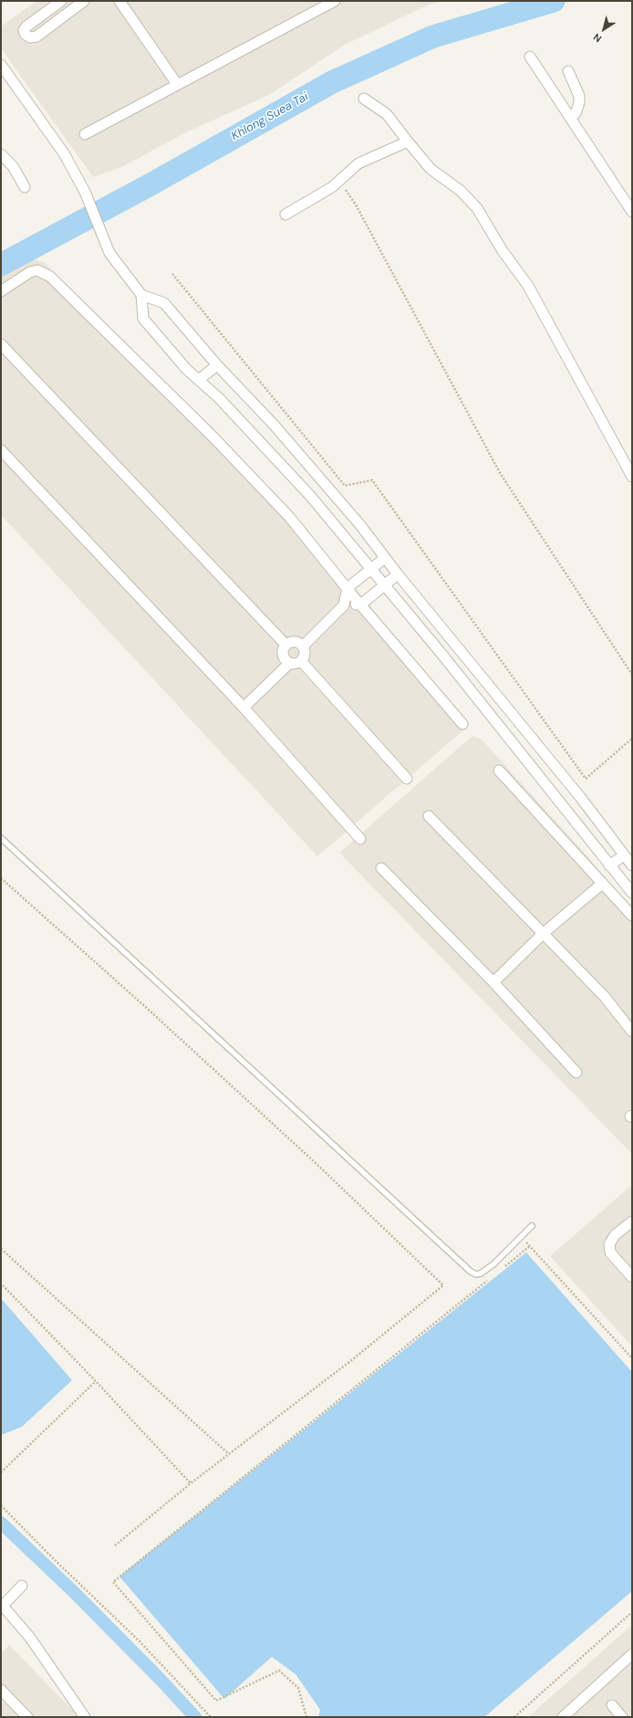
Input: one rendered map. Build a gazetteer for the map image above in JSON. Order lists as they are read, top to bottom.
{
  "water": ["Khlong Suea Tai"],
  "north": "bottom left"
}
